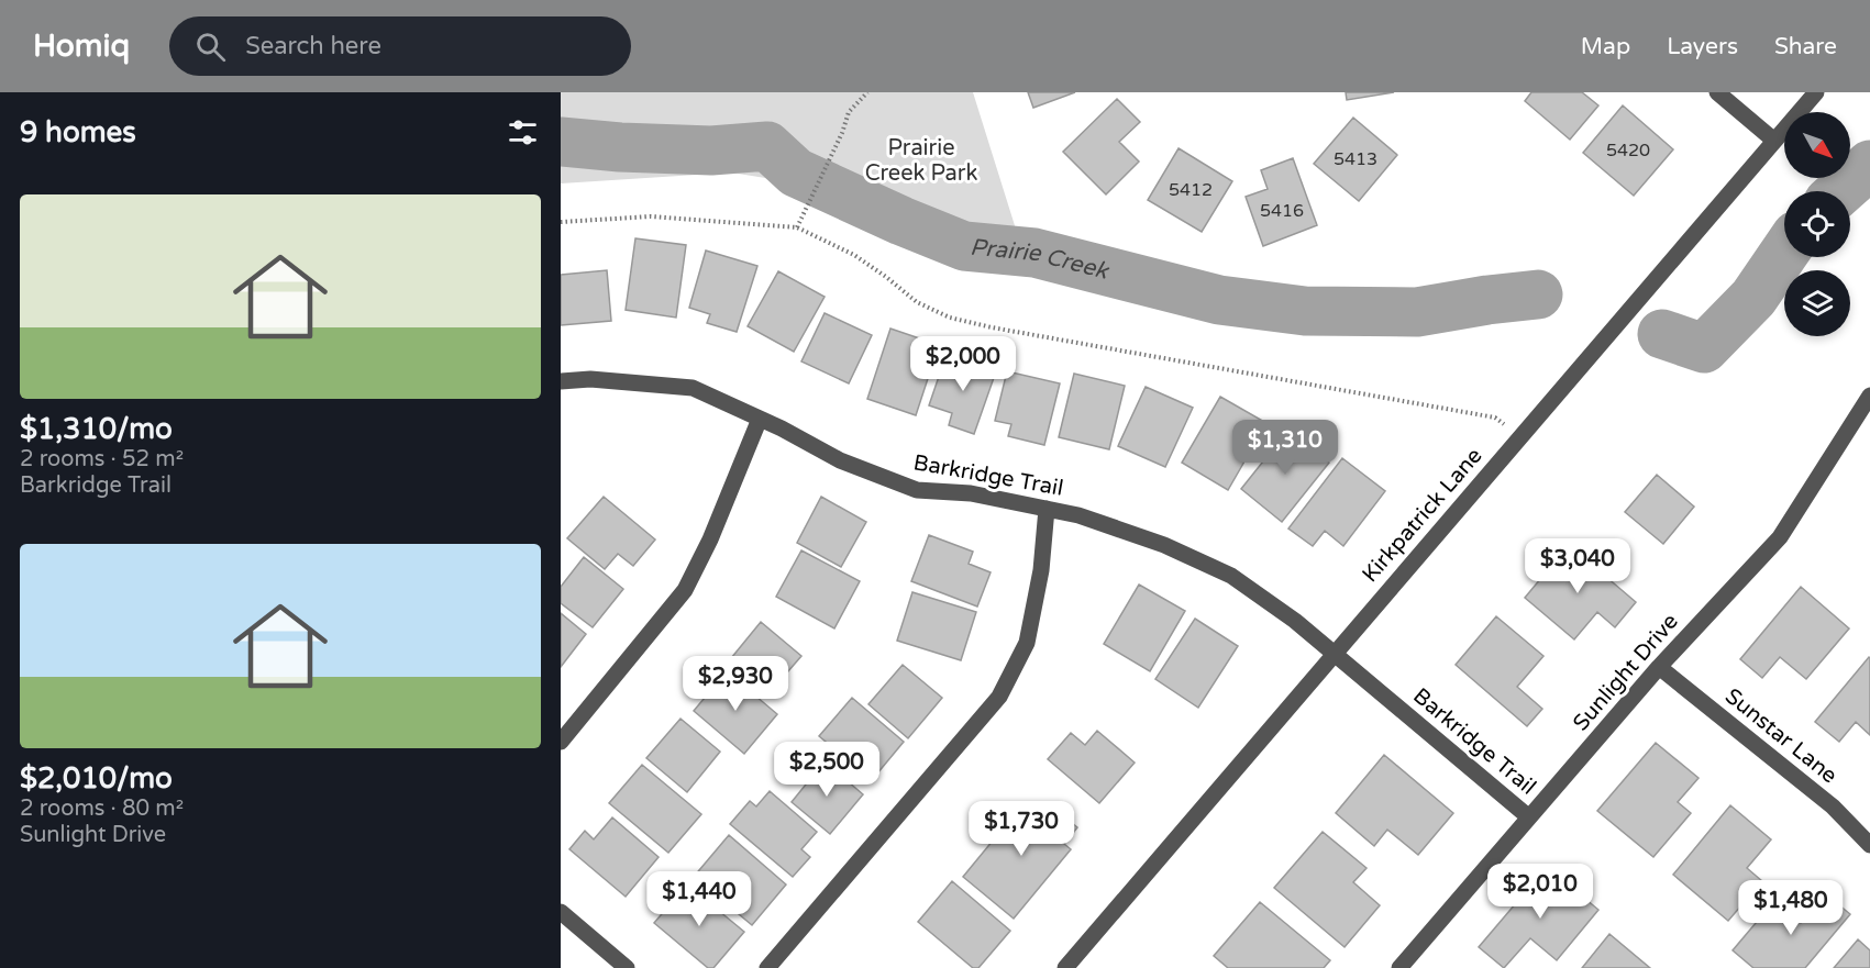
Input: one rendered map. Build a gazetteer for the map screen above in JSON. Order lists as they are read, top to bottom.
{
  "streets": {
    "street": [
      "Barkridge Trail",
      "Kirkpatrick Lane",
      "Sunlight Drive",
      "Sunstar Lane"
    ]
  },
  "crossings": [
    ["Barkridge Trail", "Kirkpatrick Lane"],
    ["Barkridge Trail", "Sunlight Drive"],
    ["Sunlight Drive", "Sunstar Lane"]
  ],
  "water": ["Prairie Creek"],
  "parks": ["Prairie Creek Park"],
  "house_numbers": [
    "5420",
    "5413",
    "5412",
    "5416"
  ],
  "north": "bottom right",
  "page": {
    "header": "Homiq",
    "search": "Search here",
    "nav": ["Map", "Layers", "Share"],
    "heading": "9 homes",
    "list": [
      {
        "name": "$1,310/mo",
        "note": "2 rooms · 52 m² · Barkridge Trail"
      },
      {
        "name": "$2,010/mo",
        "note": "2 rooms · 80 m² · Sunlight Drive"
      }
    ],
    "price": [
      "$2,000",
      "$1,310",
      "$3,040",
      "$2,930",
      "$2,500",
      "$1,730",
      "$2,010",
      "$1,440",
      "$1,480"
    ]
  }
}
